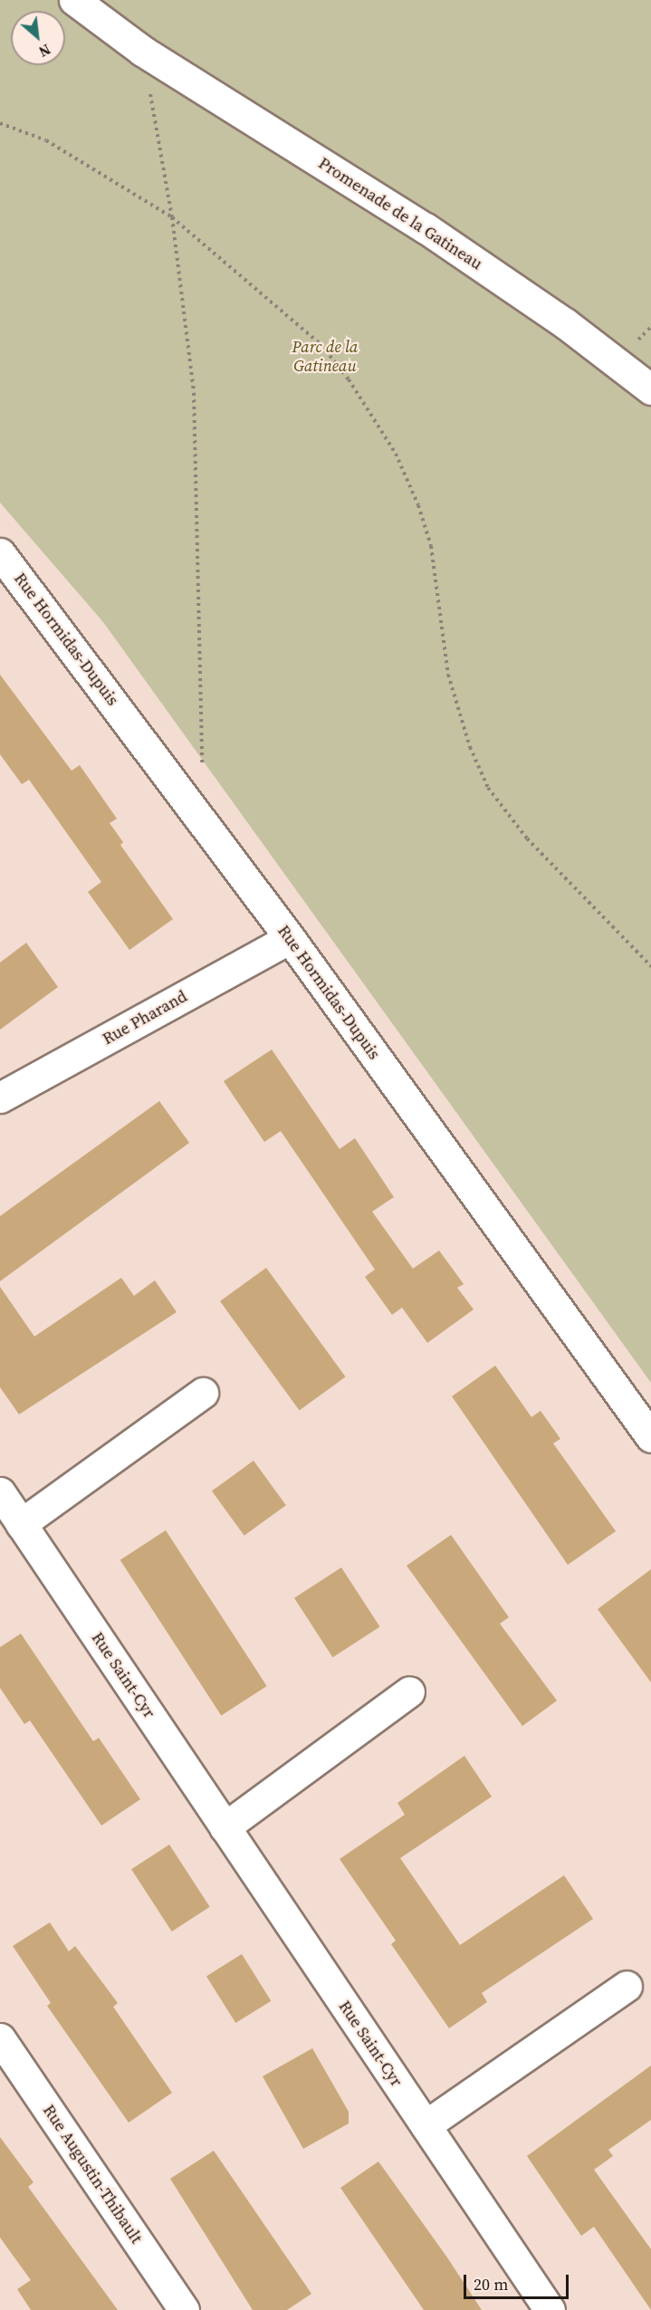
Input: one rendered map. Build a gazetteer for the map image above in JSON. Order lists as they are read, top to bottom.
{
  "streets": {
    "street": [
      "Promenade de la Gatineau",
      "Rue Hormidas-Dupuis",
      "Rue Pharand",
      "Rue Saint-Cyr",
      "Rue Augustin-Thibault"
    ]
  },
  "crossings": [
    ["Rue Hormidas-Dupuis", "Rue Pharand"]
  ],
  "parks": ["Parc de la Gatineau"],
  "scale_bar": "20 m",
  "north": "bottom right"
}
